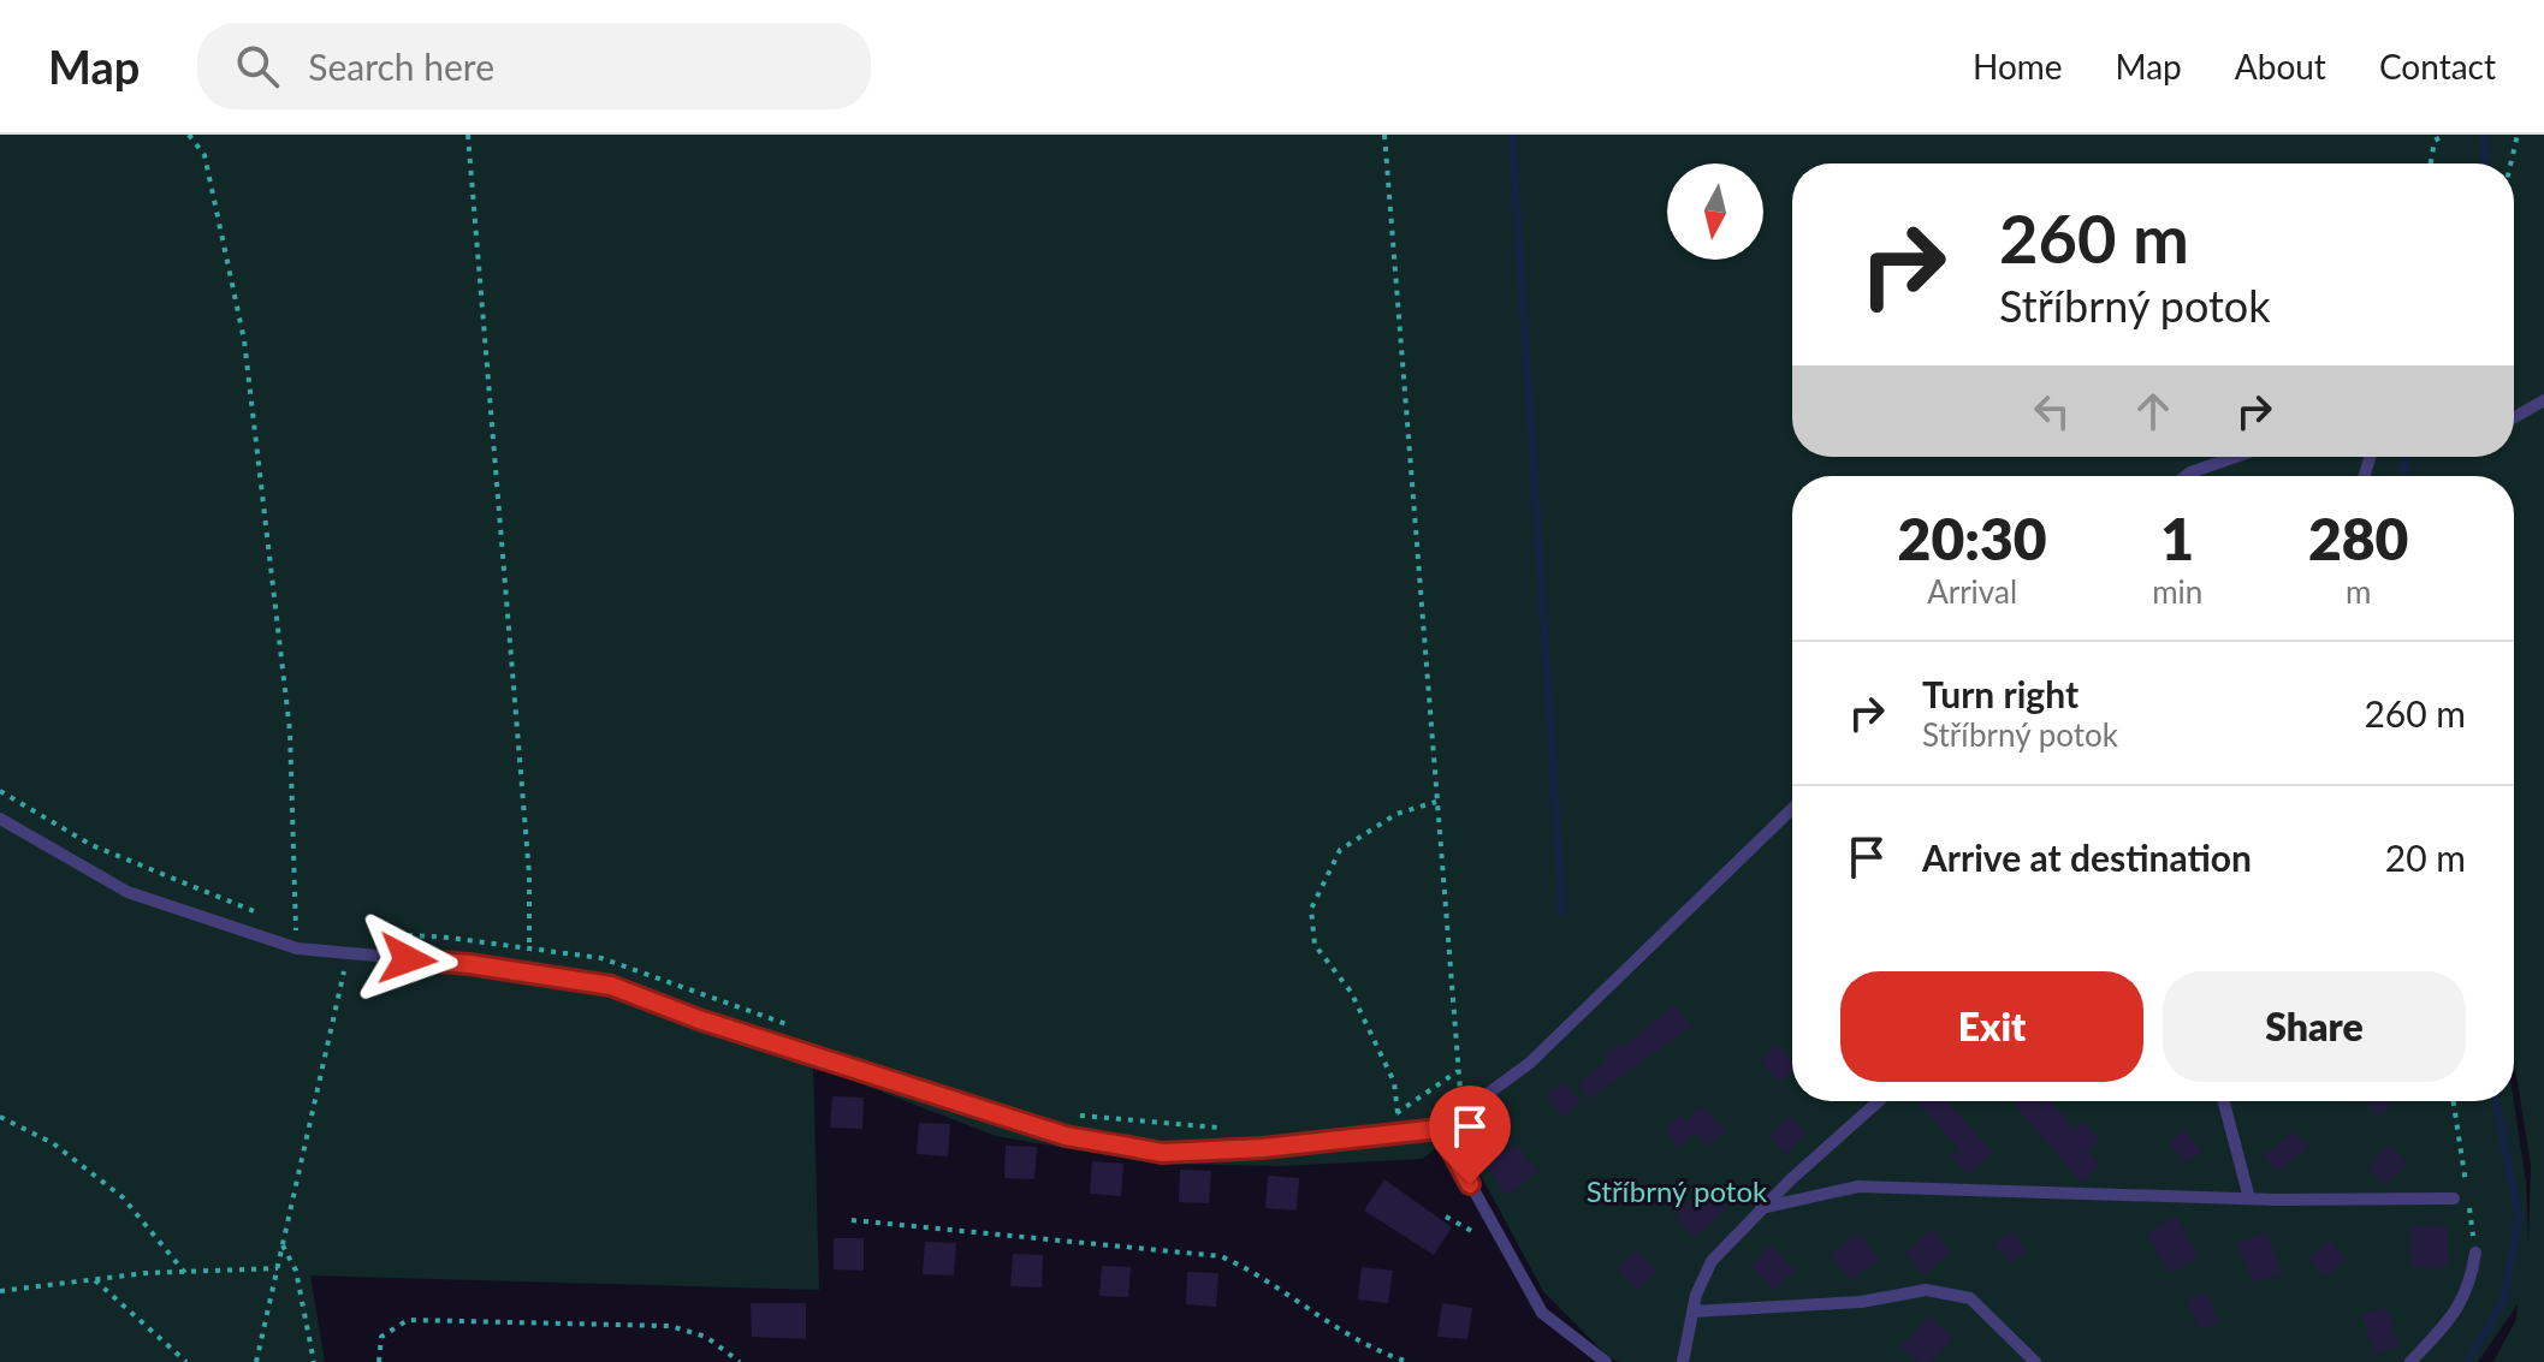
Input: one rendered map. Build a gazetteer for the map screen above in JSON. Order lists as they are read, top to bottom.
{
  "parks": ["Stříbrný potok"],
  "north": "bottom",
  "page": {
    "header": "Map",
    "search": "Search here",
    "nav": [
      "Home",
      "Map",
      "About",
      "Contact"
    ],
    "turn": ["260 m", "Stříbrný potok"],
    "eta": [
      "20:30",
      "Arrival",
      "1",
      "min",
      "280",
      "m"
    ],
    "list": [
      {
        "name": "Turn right",
        "note": "Stříbrný potok",
        "value": "260 m"
      },
      {
        "name": "Arrive at destination",
        "value": "20 m"
      }
    ],
    "buttons": ["Exit", "Share"]
  }
}
